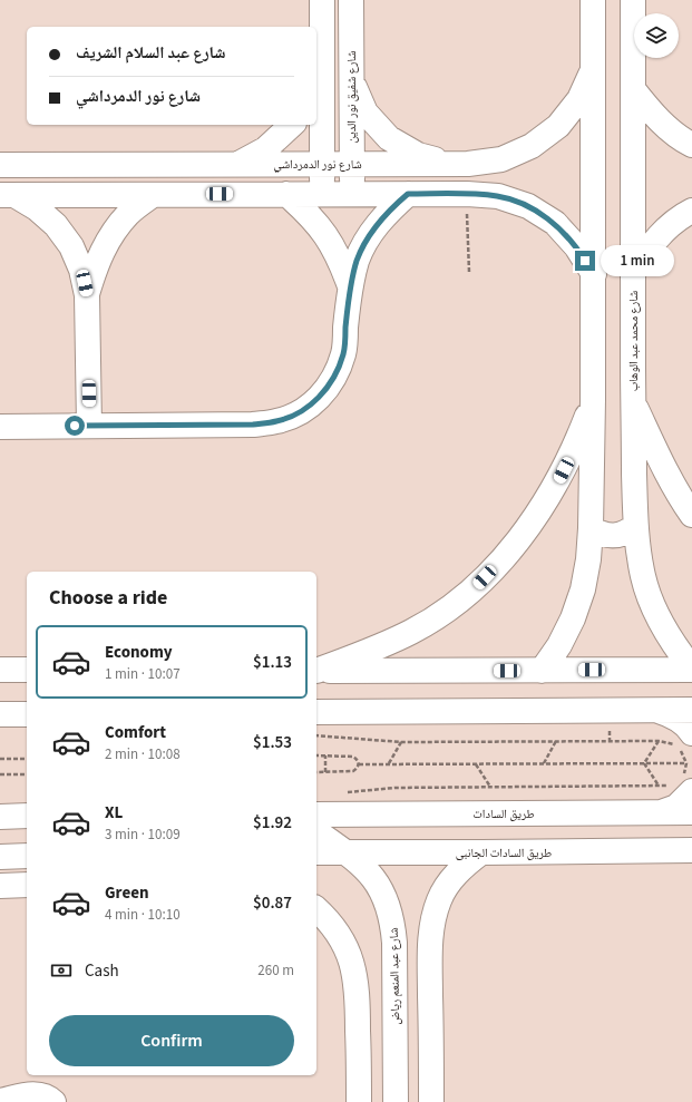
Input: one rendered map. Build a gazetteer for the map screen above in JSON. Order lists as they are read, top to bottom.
{
  "streets": {
    "street": [
      "شارع شفيق نور الدين",
      "شارع نور الدمرداشي",
      "شارع محمد عبد الوهاب",
      "طريق السادات",
      "طريق السادات الجانبى",
      "شارع عبد المنعم رياض"
    ]
  },
  "crossings": [
    ["شارع شفيق نور الدين", "شارع نور الدمرداشي"],
    ["طريق السادات الجانبى", "شارع عبد المنعم رياض"]
  ],
  "page": {
    "banner": ["شارع عبد السلام الشريف", "شارع نور الدمرداشي"],
    "bubble": "1 min",
    "heading": "Choose a ride",
    "list": [
      {
        "name": "Economy",
        "note": "1 min · 10:07",
        "value": "$1.13"
      },
      {
        "name": "Comfort",
        "note": "2 min · 10:08",
        "value": "$1.53"
      },
      {
        "name": "XL",
        "note": "3 min · 10:09",
        "value": "$1.92"
      },
      {
        "name": "Green",
        "note": "4 min · 10:10",
        "value": "$0.87"
      }
    ],
    "pay": ["Cash", "260 m"],
    "buttons": "Confirm"
  }
}
